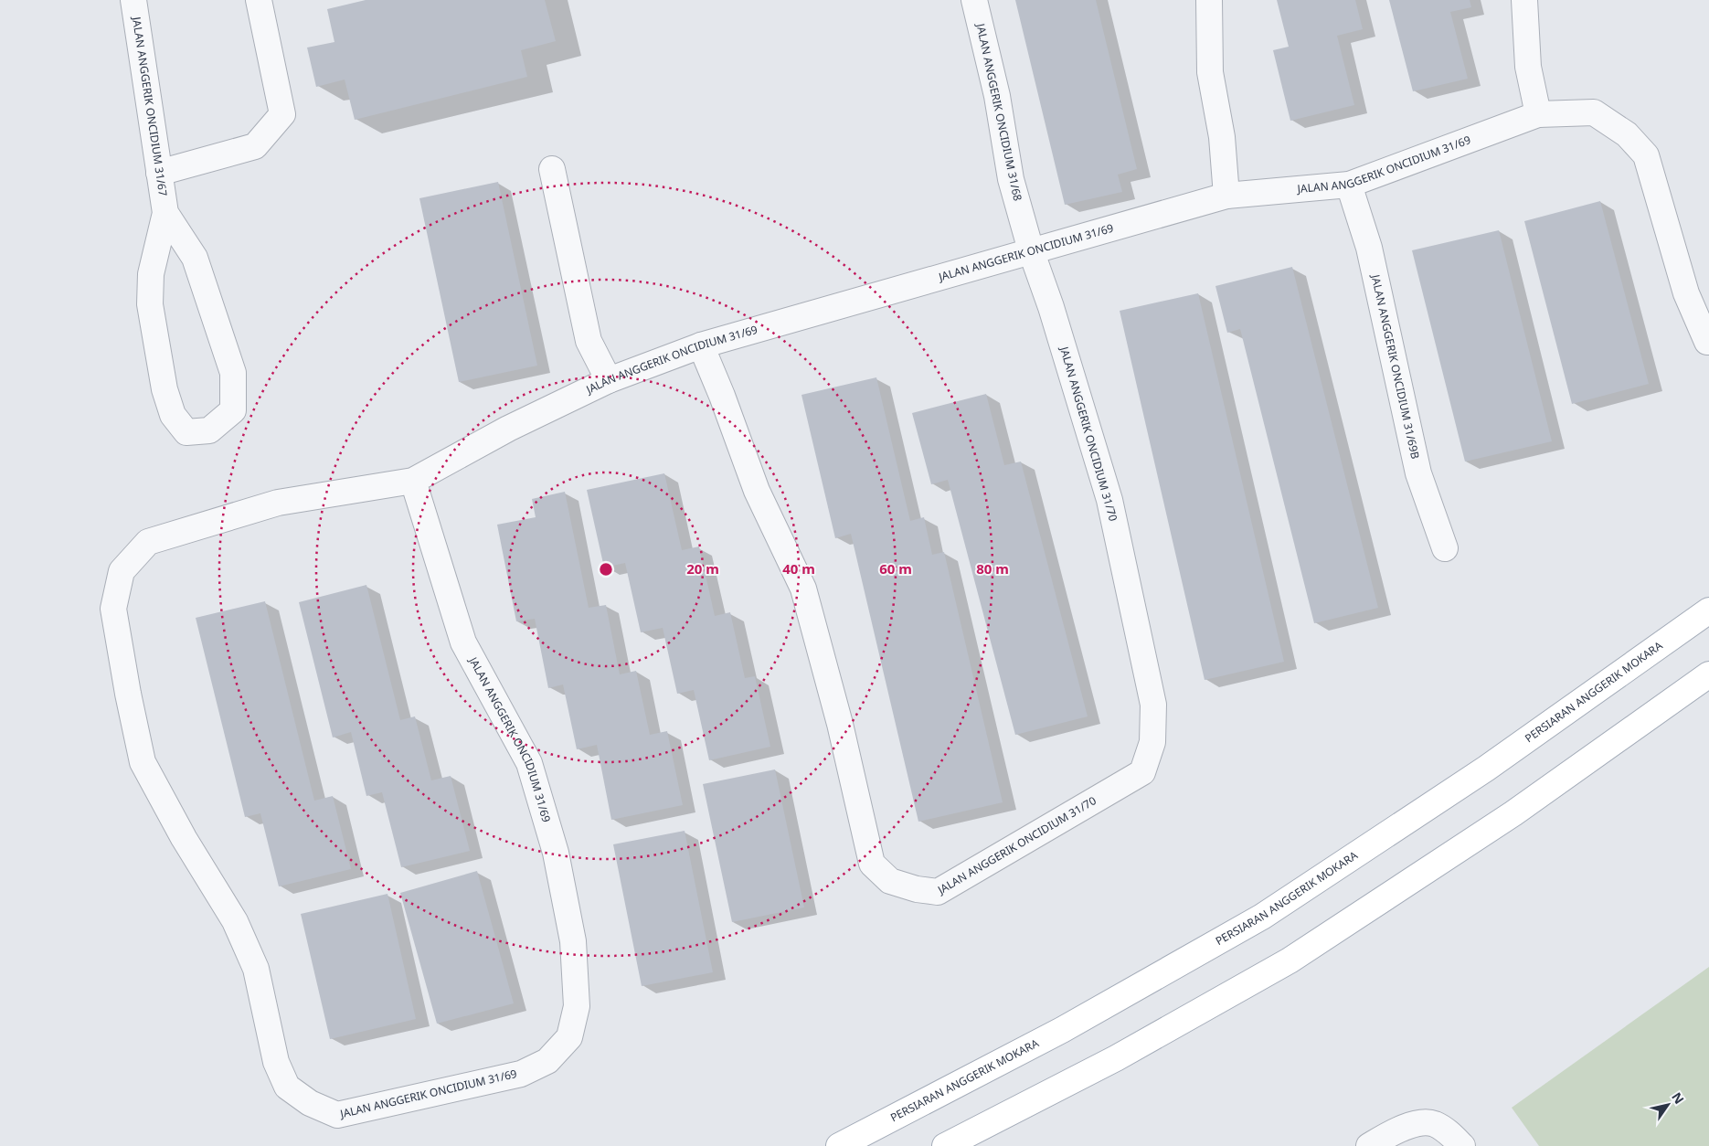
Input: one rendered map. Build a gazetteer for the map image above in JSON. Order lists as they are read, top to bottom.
{
  "streets": {
    "main road": ["PERSIARAN ANGGERIK MOKARA"],
    "street": [
      "JALAN ANGGERIK ONCIDIUM 31/67",
      "JALAN ANGGERIK ONCIDIUM 31/68",
      "JALAN ANGGERIK ONCIDIUM 31/69",
      "JALAN ANGGERIK ONCIDIUM 31/69B",
      "JALAN ANGGERIK ONCIDIUM 31/70"
    ]
  },
  "crossings": [
    ["JALAN ANGGERIK ONCIDIUM 31/68", "JALAN ANGGERIK ONCIDIUM 31/69"],
    ["JALAN ANGGERIK ONCIDIUM 31/68", "JALAN ANGGERIK ONCIDIUM 31/70"],
    ["JALAN ANGGERIK ONCIDIUM 31/69", "JALAN ANGGERIK ONCIDIUM 31/69B"],
    ["JALAN ANGGERIK ONCIDIUM 31/69", "JALAN ANGGERIK ONCIDIUM 31/70"]
  ],
  "north": "top right",
  "rings": [
    "20 m",
    "40 m",
    "60 m",
    "80 m"
  ]
}
